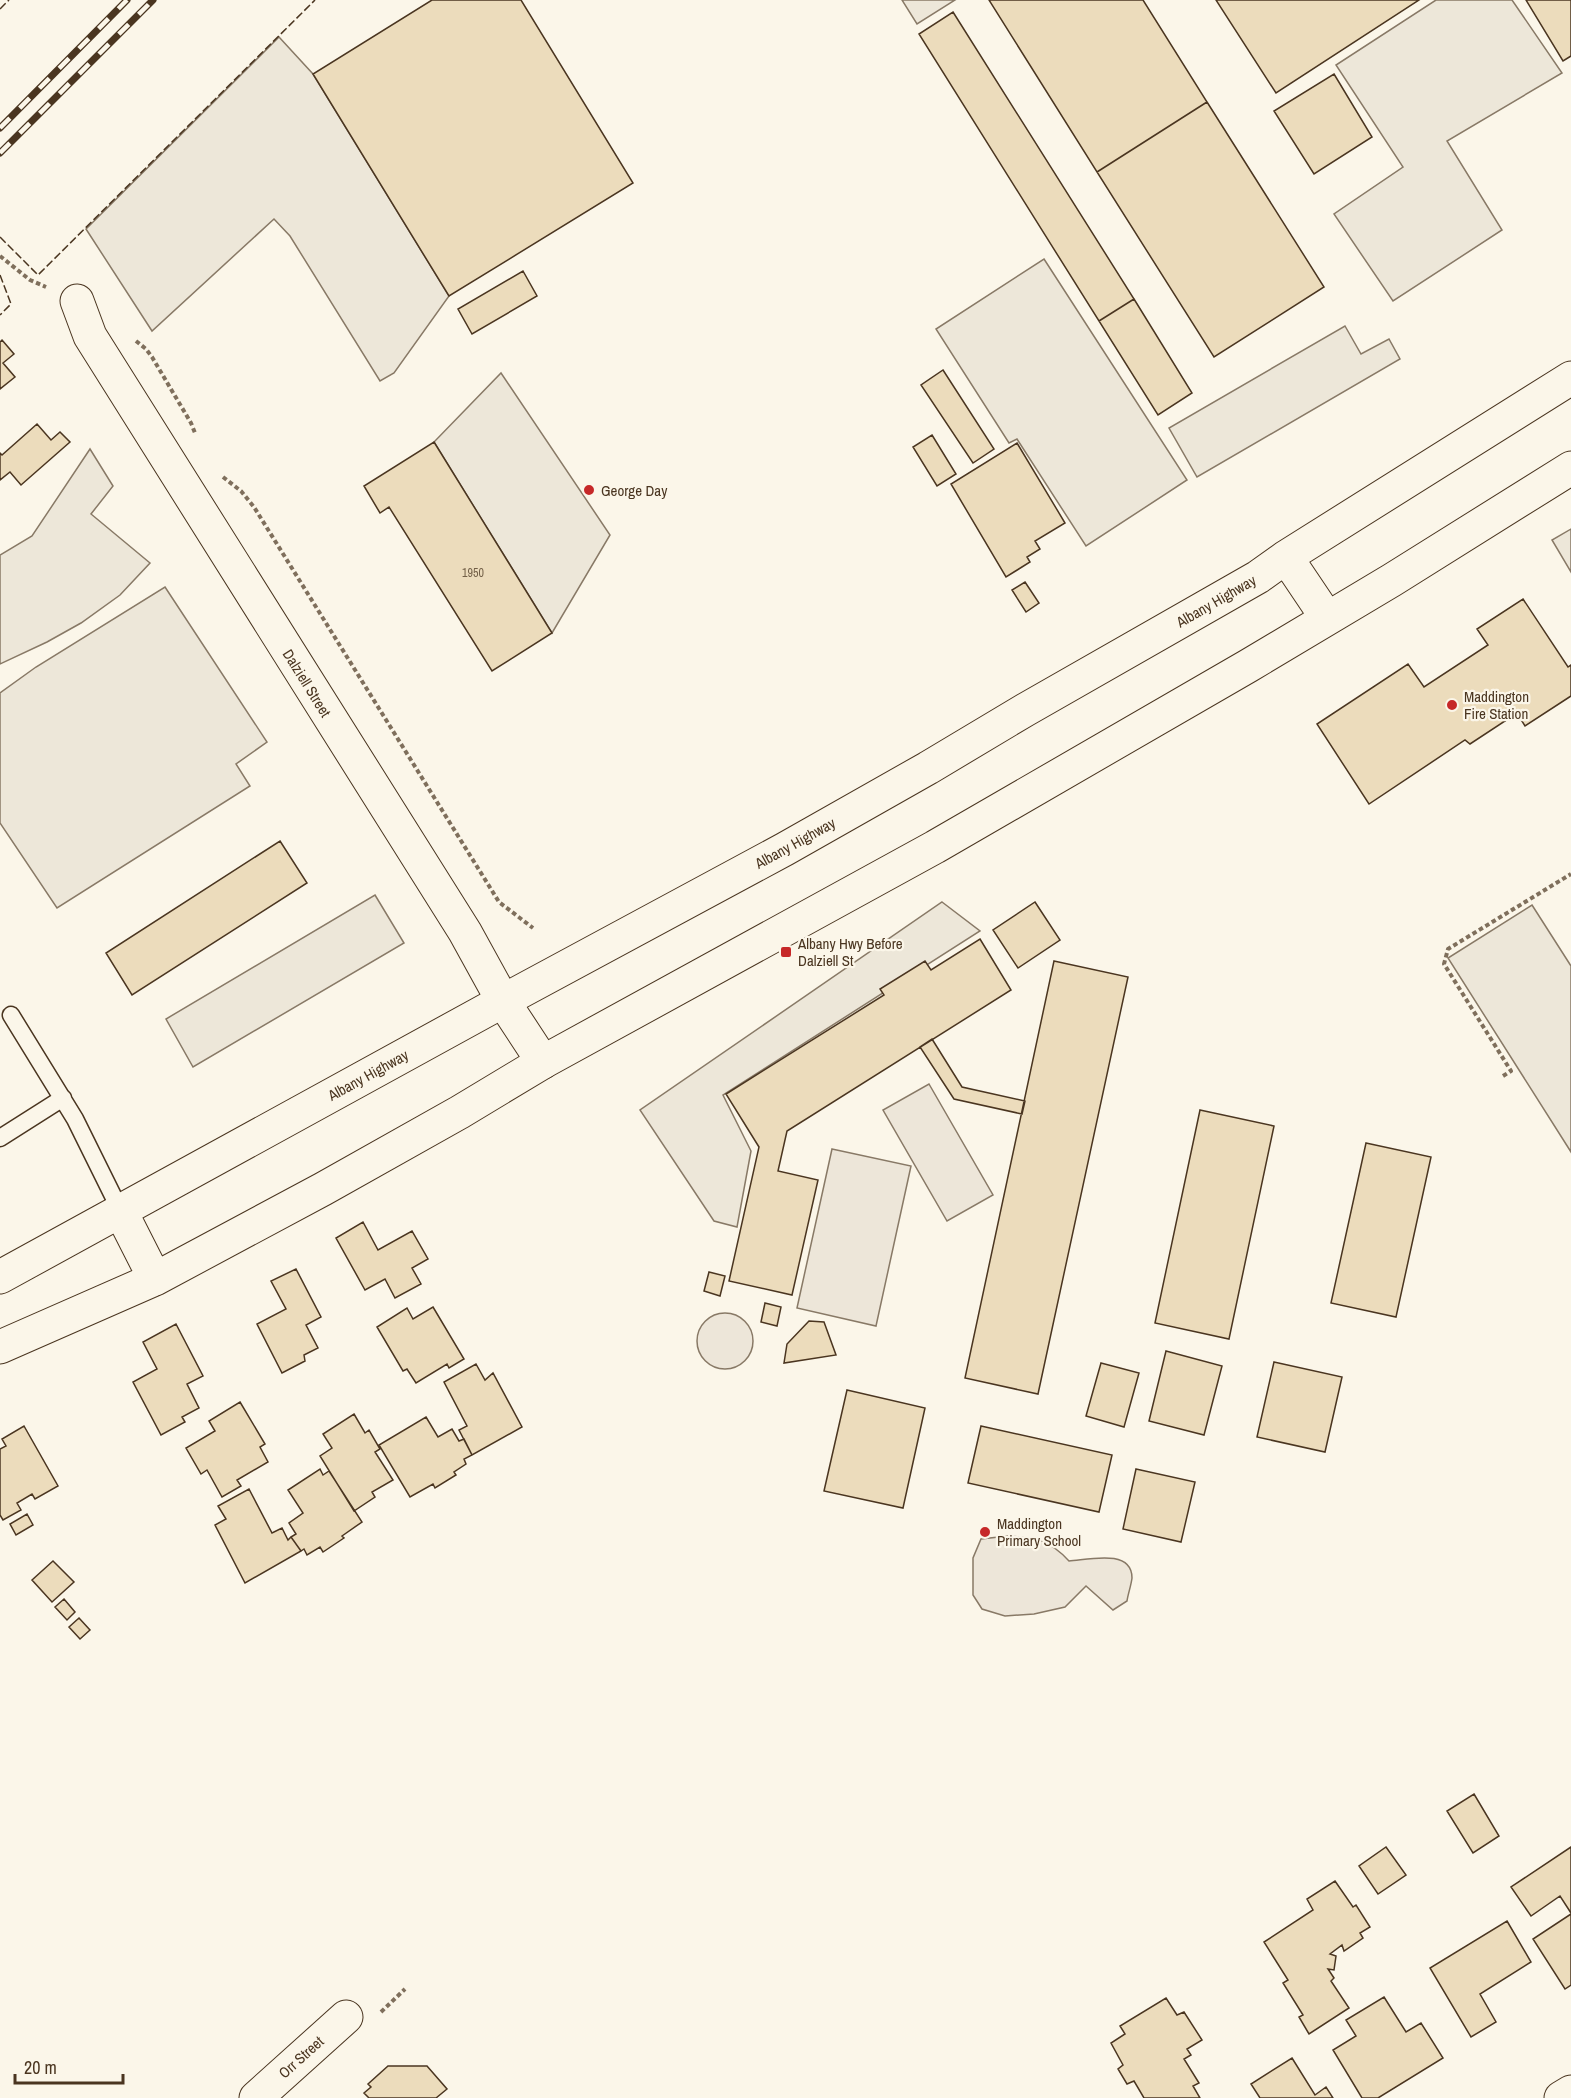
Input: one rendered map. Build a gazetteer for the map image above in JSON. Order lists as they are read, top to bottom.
{
  "streets": {
    "main road": ["Albany Highway", "Dalziell Street", "Orr Street"]
  },
  "crossings": [
    ["Albany Highway", "Dalziell Street"]
  ],
  "places": {
    "other": ["George Day", "Maddington Fire Station", "Maddington Primary School"],
    "transit": ["Albany Hwy Before Dalziell St"]
  },
  "house_numbers": ["1950"],
  "scale_bar": "20 m"
}
